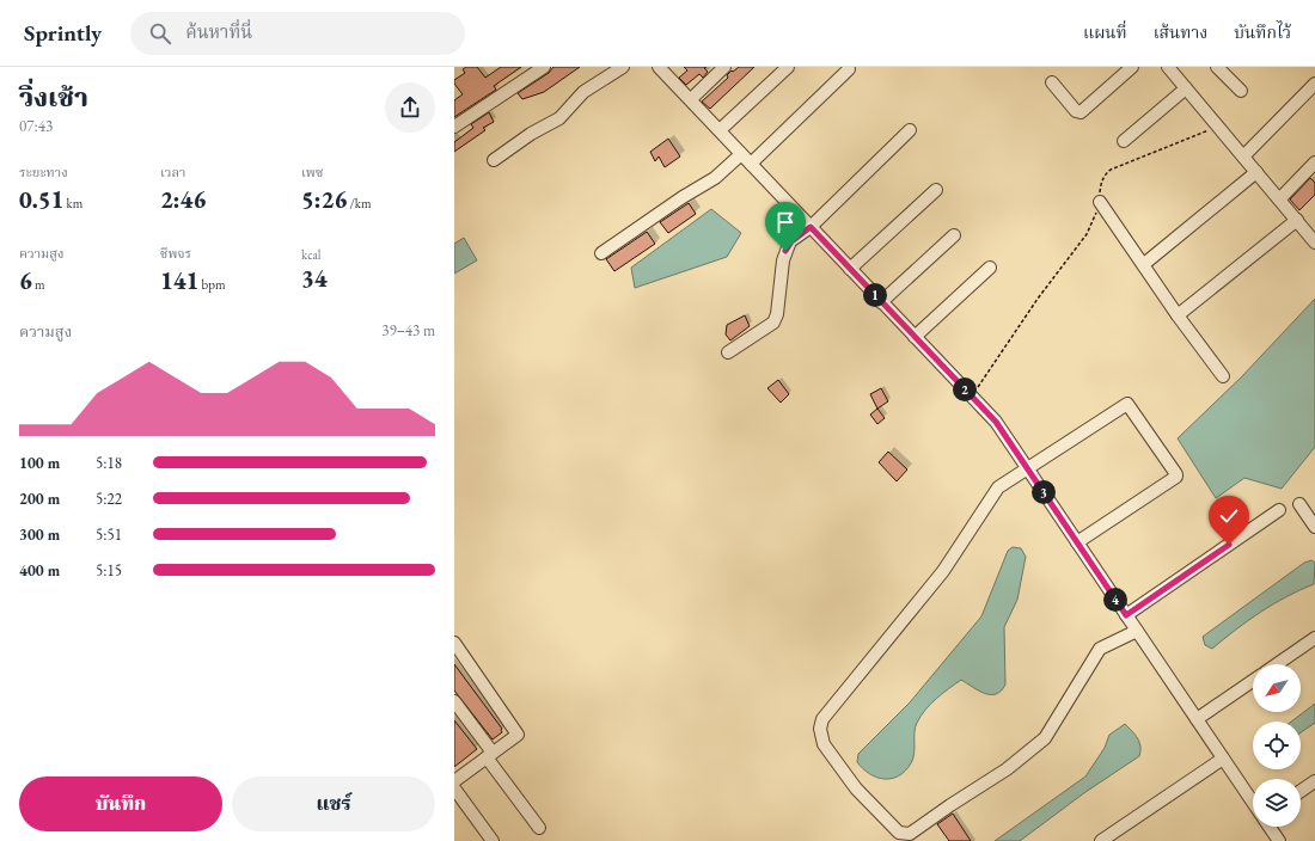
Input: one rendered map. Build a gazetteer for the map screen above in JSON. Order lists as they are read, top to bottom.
{
  "north": "bottom left",
  "page": {
    "header": "Sprintly",
    "search": "ค้นหาที่นี่",
    "nav": ["แผนที่", "เส้นทาง", "บันทึกไว้"],
    "heading": ["วิ่งเช้า", "07:43"],
    "stats": [
      ["ระยะทาง", "0.51 km"],
      ["เวลา", "2:46"],
      ["เพซ", "5:26 /km"],
      ["ความสูง", "6 m"],
      ["ชีพจร", "141 bpm"],
      ["kcal", "34"]
    ],
    "pins": [
      "1",
      "2",
      "3",
      "4"
    ],
    "chart": ["ความสูง", "39–43 m"],
    "list": [
      {
        "name": "100 m",
        "note": "5:18"
      },
      {
        "name": "200 m",
        "note": "5:22"
      },
      {
        "name": "300 m",
        "note": "5:51"
      },
      {
        "name": "400 m",
        "note": "5:15"
      }
    ],
    "buttons": ["บันทึก", "แชร์"]
  }
}
